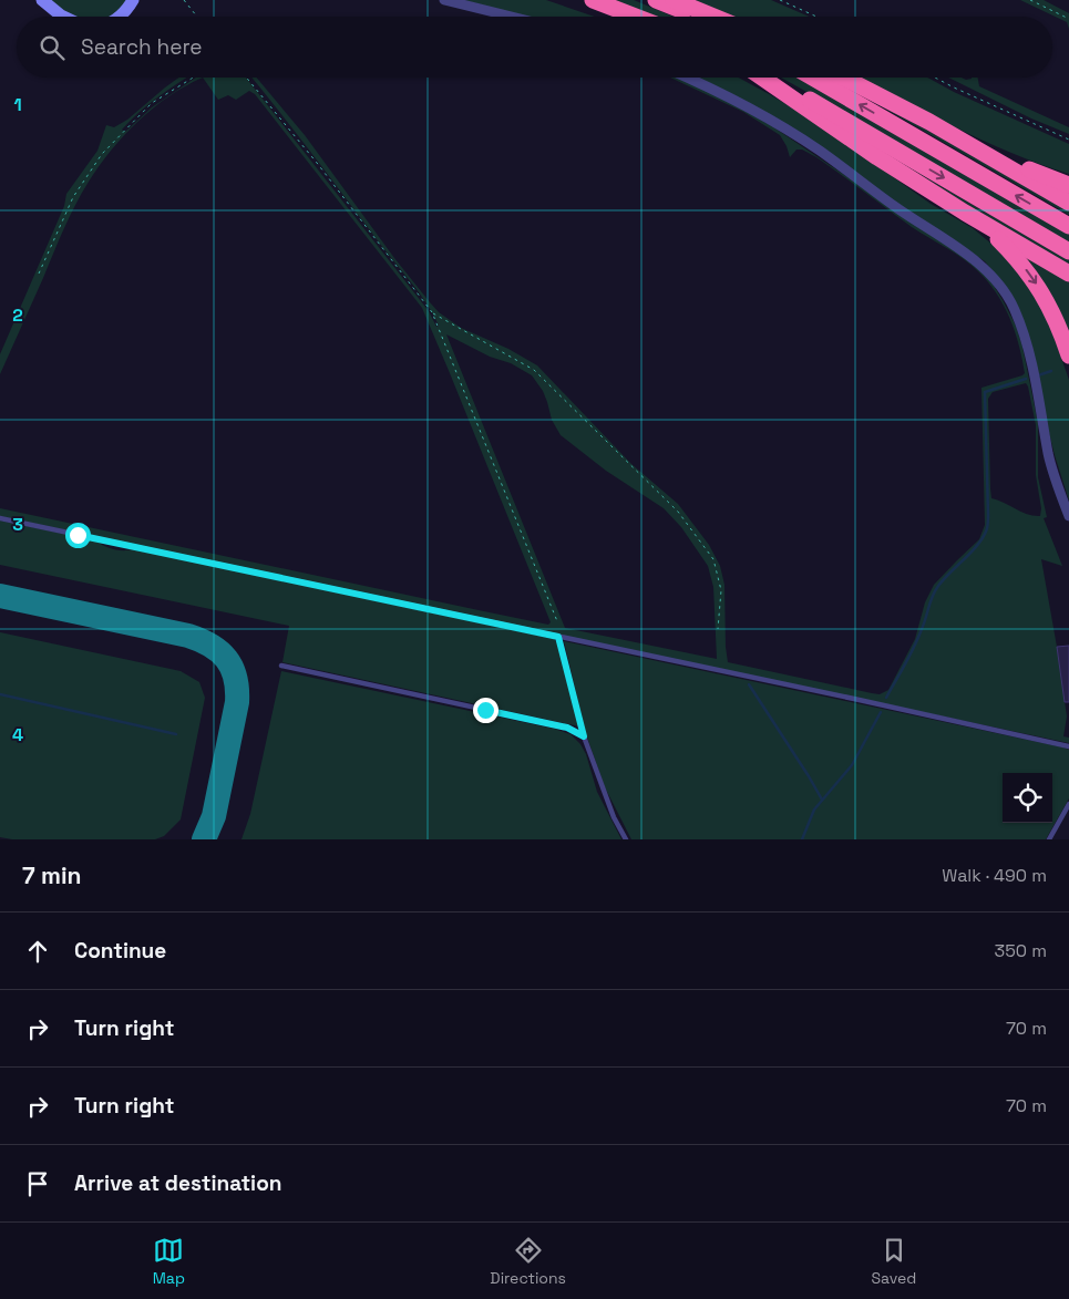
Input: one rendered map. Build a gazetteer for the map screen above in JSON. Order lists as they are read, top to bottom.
{
  "page": {
    "search": "Search here",
    "heading": ["7 min", "Walk · 490 m"],
    "list": [
      ["Continue", "350 m"],
      ["Turn right", "70 m"],
      ["Turn right", "70 m"],
      "Arrive at destination"
    ],
    "nav": ["Map", "Directions", "Saved"]
  },
  "grid": {
    "rows": [
      "1",
      "2",
      "3",
      "4"
    ]
  }
}
